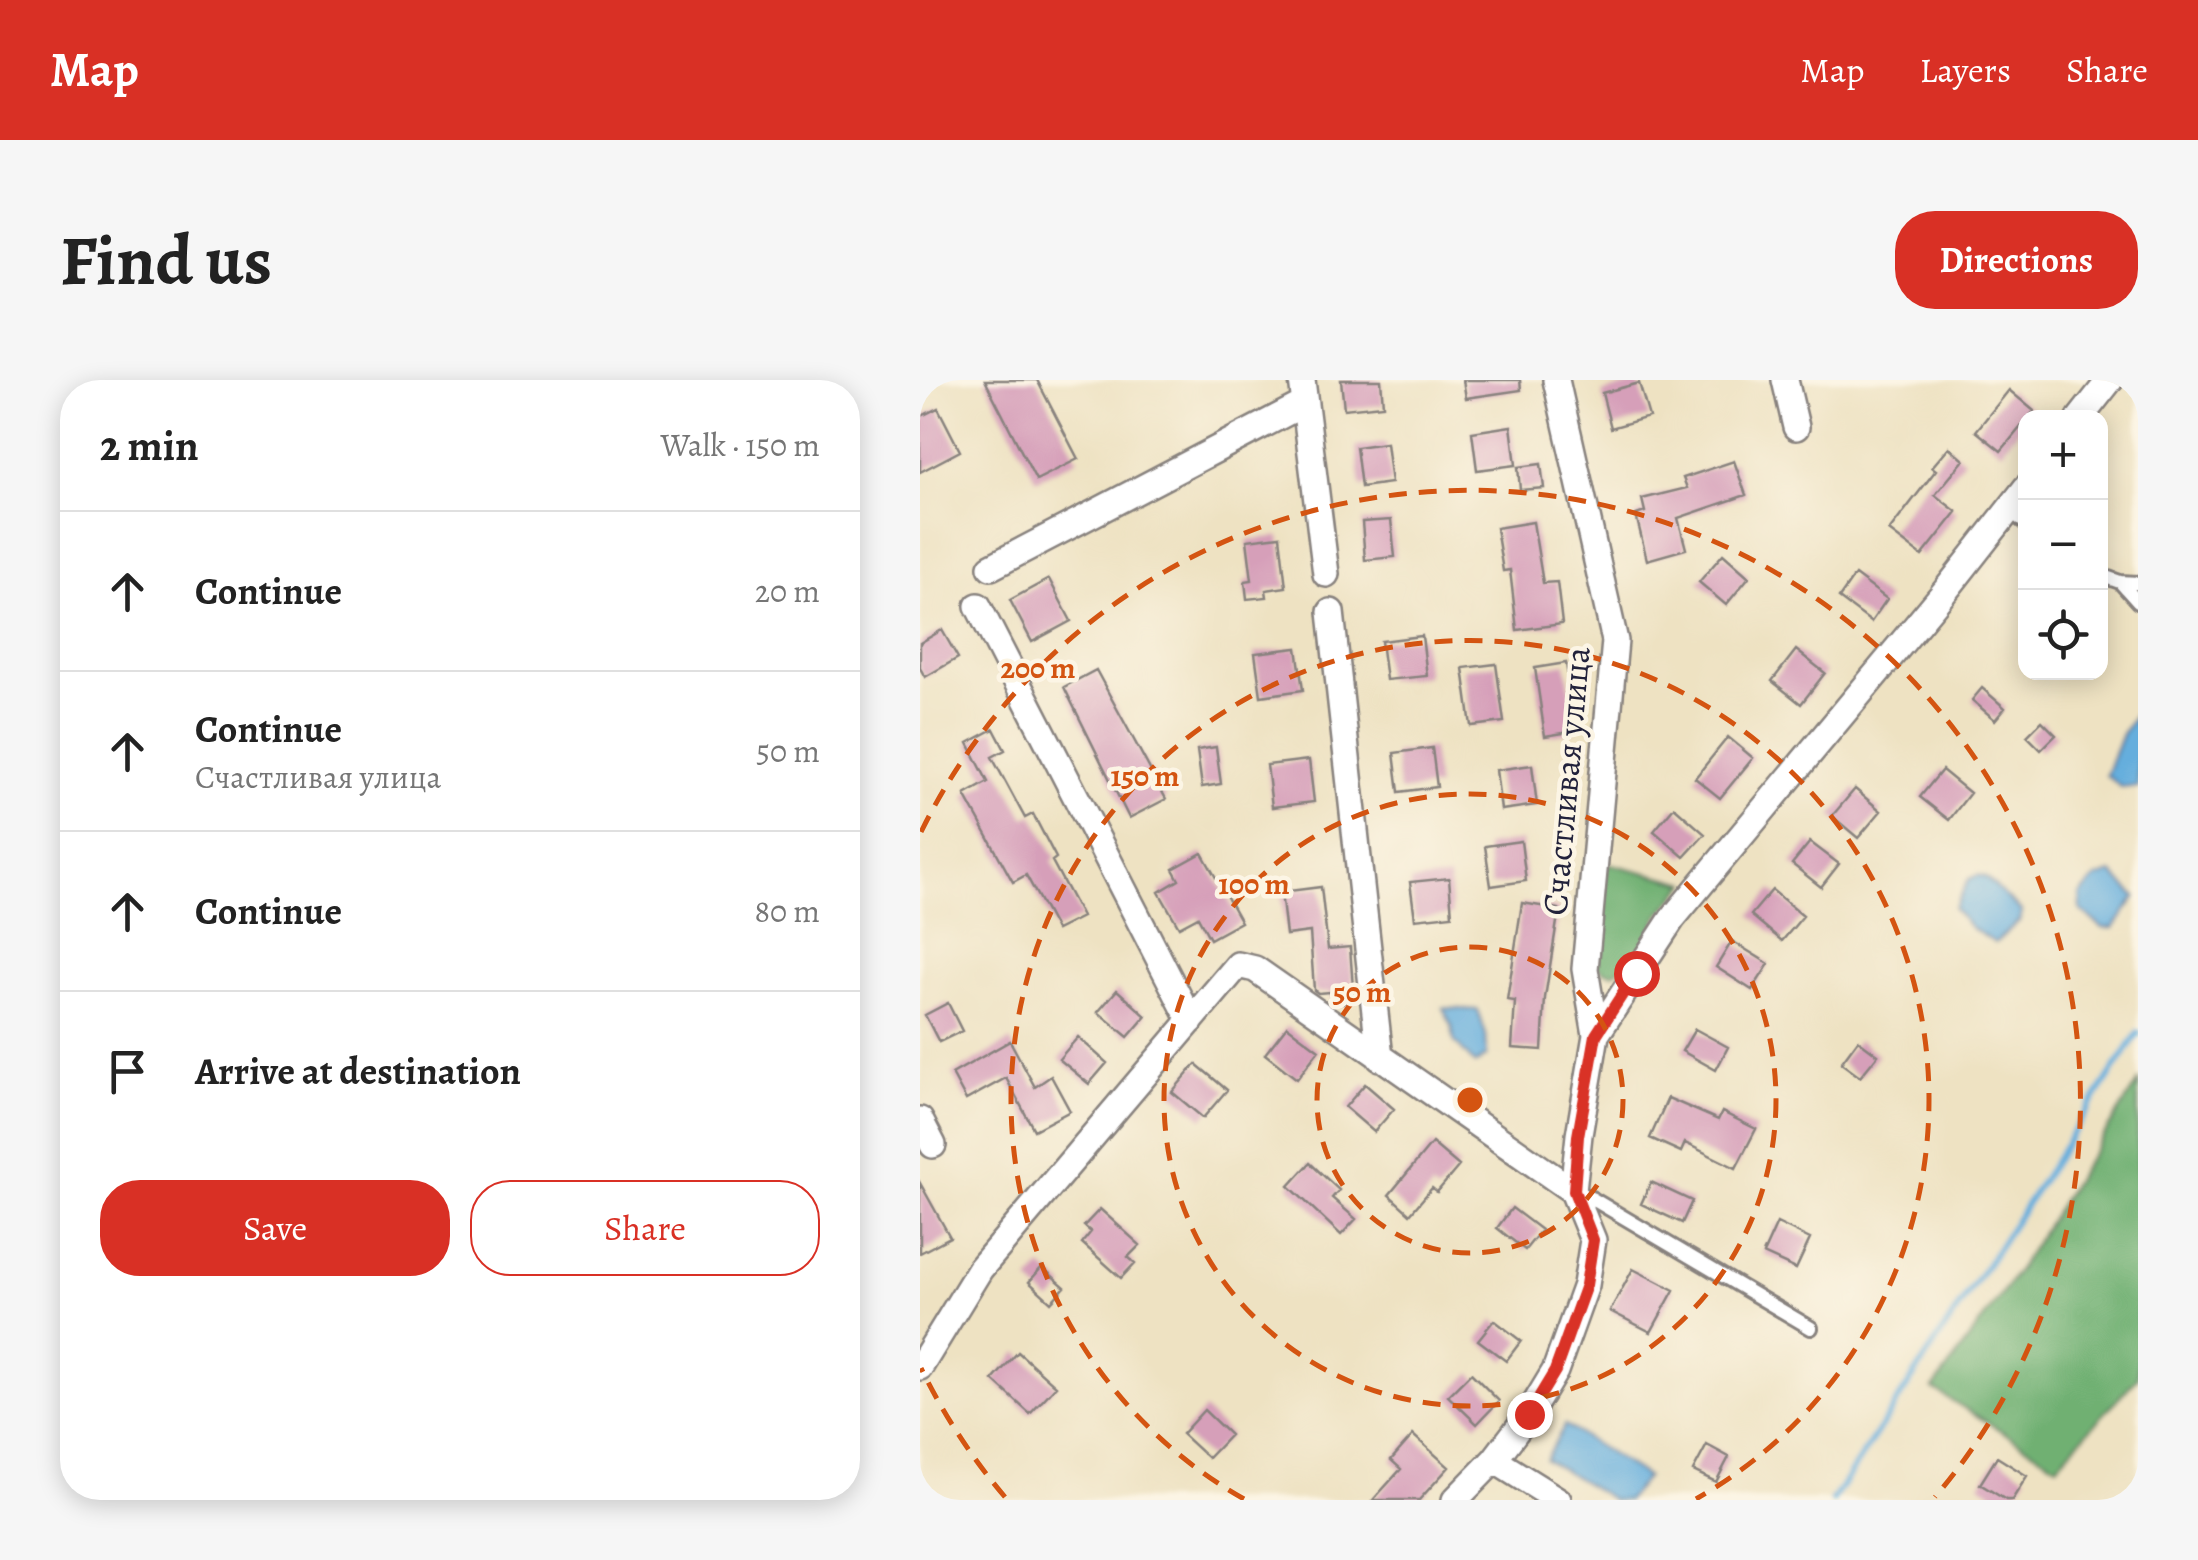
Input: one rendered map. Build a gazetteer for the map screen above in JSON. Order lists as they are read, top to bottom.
{
  "streets": {
    "street": ["Счастливая улица"]
  },
  "page": {
    "header": "Map",
    "nav": ["Map", "Layers", "Share"],
    "buttons": [
      "Directions",
      ["Save", "Share"]
    ],
    "title": "Find us",
    "heading": ["2 min", "Walk · 150 m"],
    "map_buttons": ["+", "−"],
    "list": [
      ["Continue", "20 m"],
      ["Continue", "Счастливая улица", "50 m"],
      ["Continue", "80 m"],
      "Arrive at destination"
    ]
  },
  "rings": [
    "200 m",
    "150 m",
    "100 m",
    "50 m"
  ]
}
